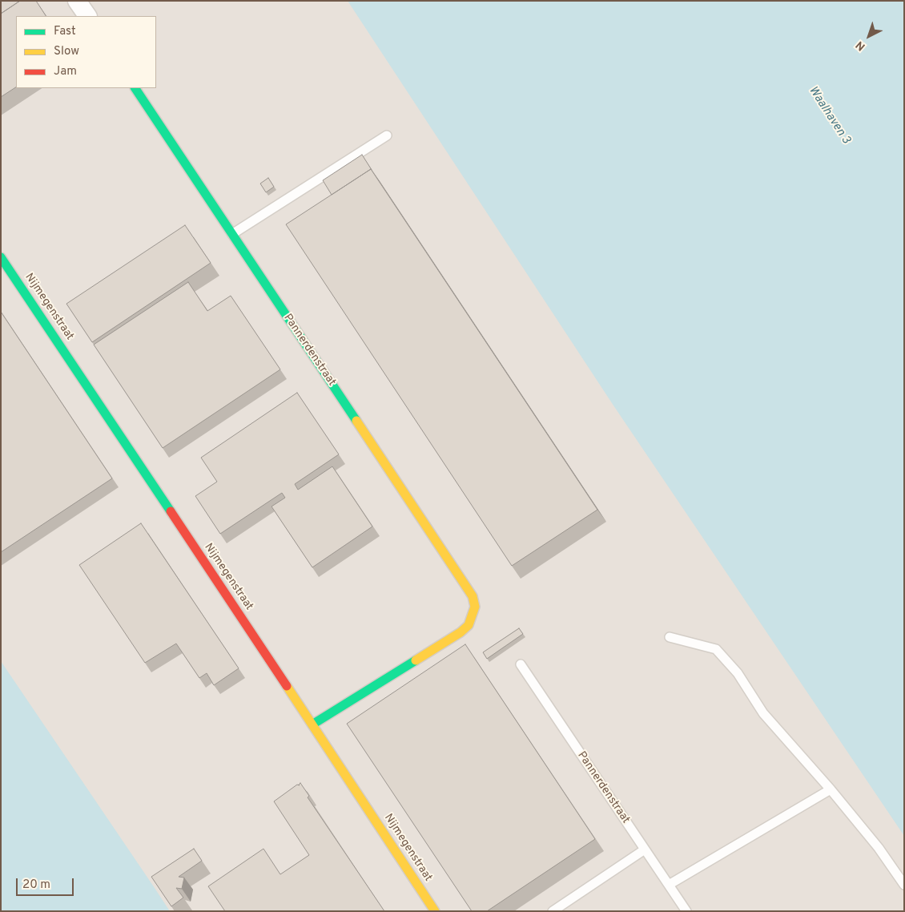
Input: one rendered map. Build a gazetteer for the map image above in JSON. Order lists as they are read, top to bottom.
{
  "streets": {
    "street": ["Nijmegenstraat", "Pannerdenstraat"]
  },
  "crossings": [
    ["Nijmegenstraat", "Pannerdenstraat"]
  ],
  "water": ["Waalhaven 3"],
  "legend": ["Fast", "Slow", "Jam"],
  "scale_bar": "20 m",
  "north": "bottom left"
}
